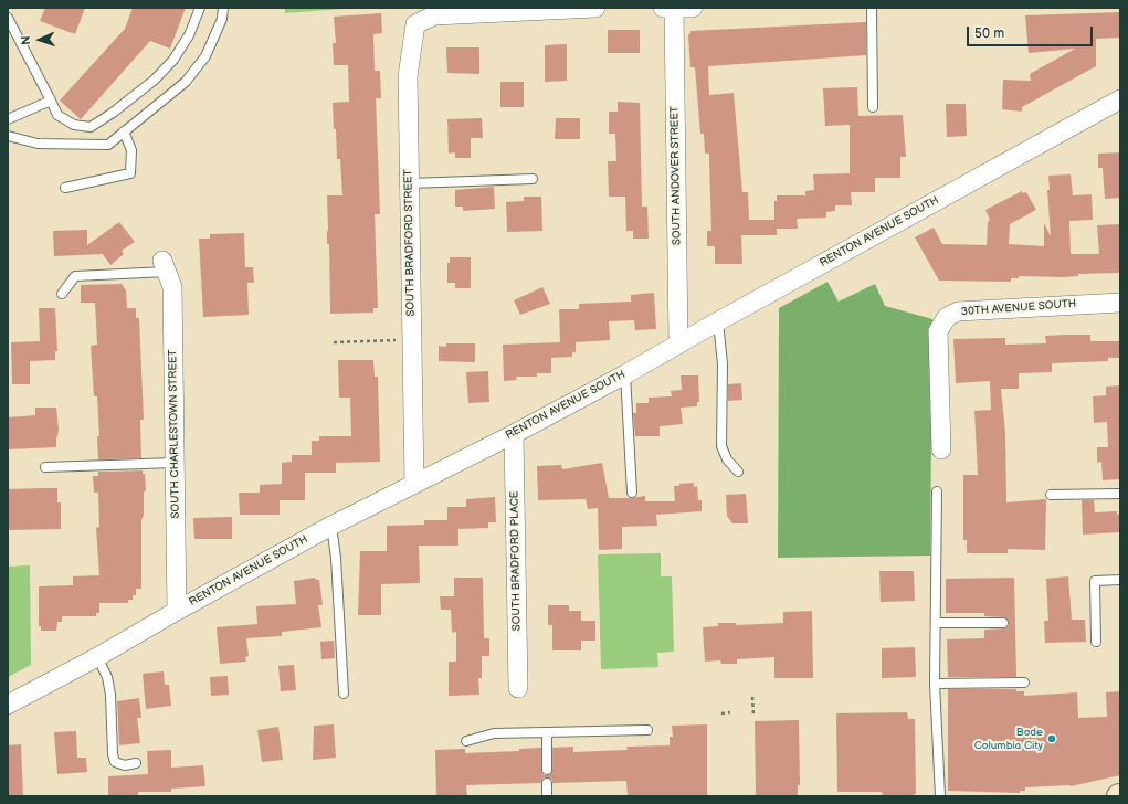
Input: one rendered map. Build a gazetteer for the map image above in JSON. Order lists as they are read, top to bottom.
{
  "streets": {
    "street": [
      "SOUTH ANDOVER STREET",
      "RENTON AVENUE SOUTH",
      "SOUTH BRADFORD STREET",
      "30TH AVENUE SOUTH",
      "SOUTH CHARLESTOWN STREET",
      "SOUTH BRADFORD PLACE"
    ]
  },
  "crossings": [
    ["SOUTH ANDOVER STREET", "RENTON AVENUE SOUTH"],
    ["RENTON AVENUE SOUTH", "SOUTH BRADFORD STREET"],
    ["RENTON AVENUE SOUTH", "SOUTH CHARLESTOWN STREET"],
    ["RENTON AVENUE SOUTH", "SOUTH BRADFORD PLACE"]
  ],
  "places": ["Bode Columbia City"],
  "scale_bar": "50 m",
  "north": "left"
}
